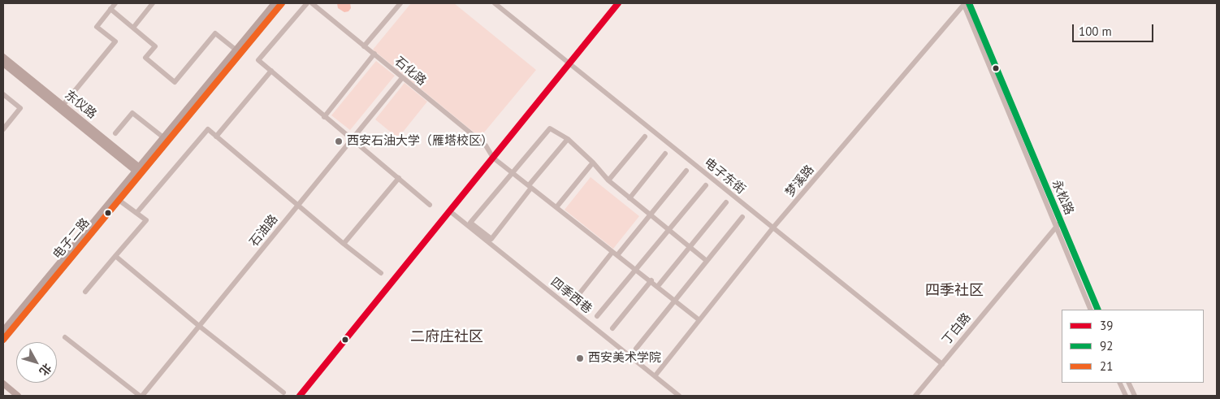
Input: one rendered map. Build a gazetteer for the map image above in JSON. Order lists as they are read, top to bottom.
{
  "streets": {
    "main road": ["东仪路", "电子二路"],
    "street": [
      "石化路",
      "电子东街",
      "梦溪路",
      "永松路",
      "石油路",
      "四季西巷",
      "丁白路"
    ]
  },
  "crossings": [
    ["石化路", "梦溪路"],
    ["石化路", "石油路"],
    ["东仪路", "电子二路"],
    ["电子东街", "梦溪路"],
    ["电子东街", "丁白路"],
    ["梦溪路", "永松路"],
    ["梦溪路", "四季西巷"],
    ["永松路", "丁白路"]
  ],
  "districts": ["四季社区", "二府庄社区"],
  "places": ["西安石油大学（雁塔校区）", "西安美术学院"],
  "lines": ["transit line 39", "transit line 92", "transit line 21"],
  "legend": ["39", "92", "21"],
  "scale_bar": "100 m",
  "north": "bottom right"
}
